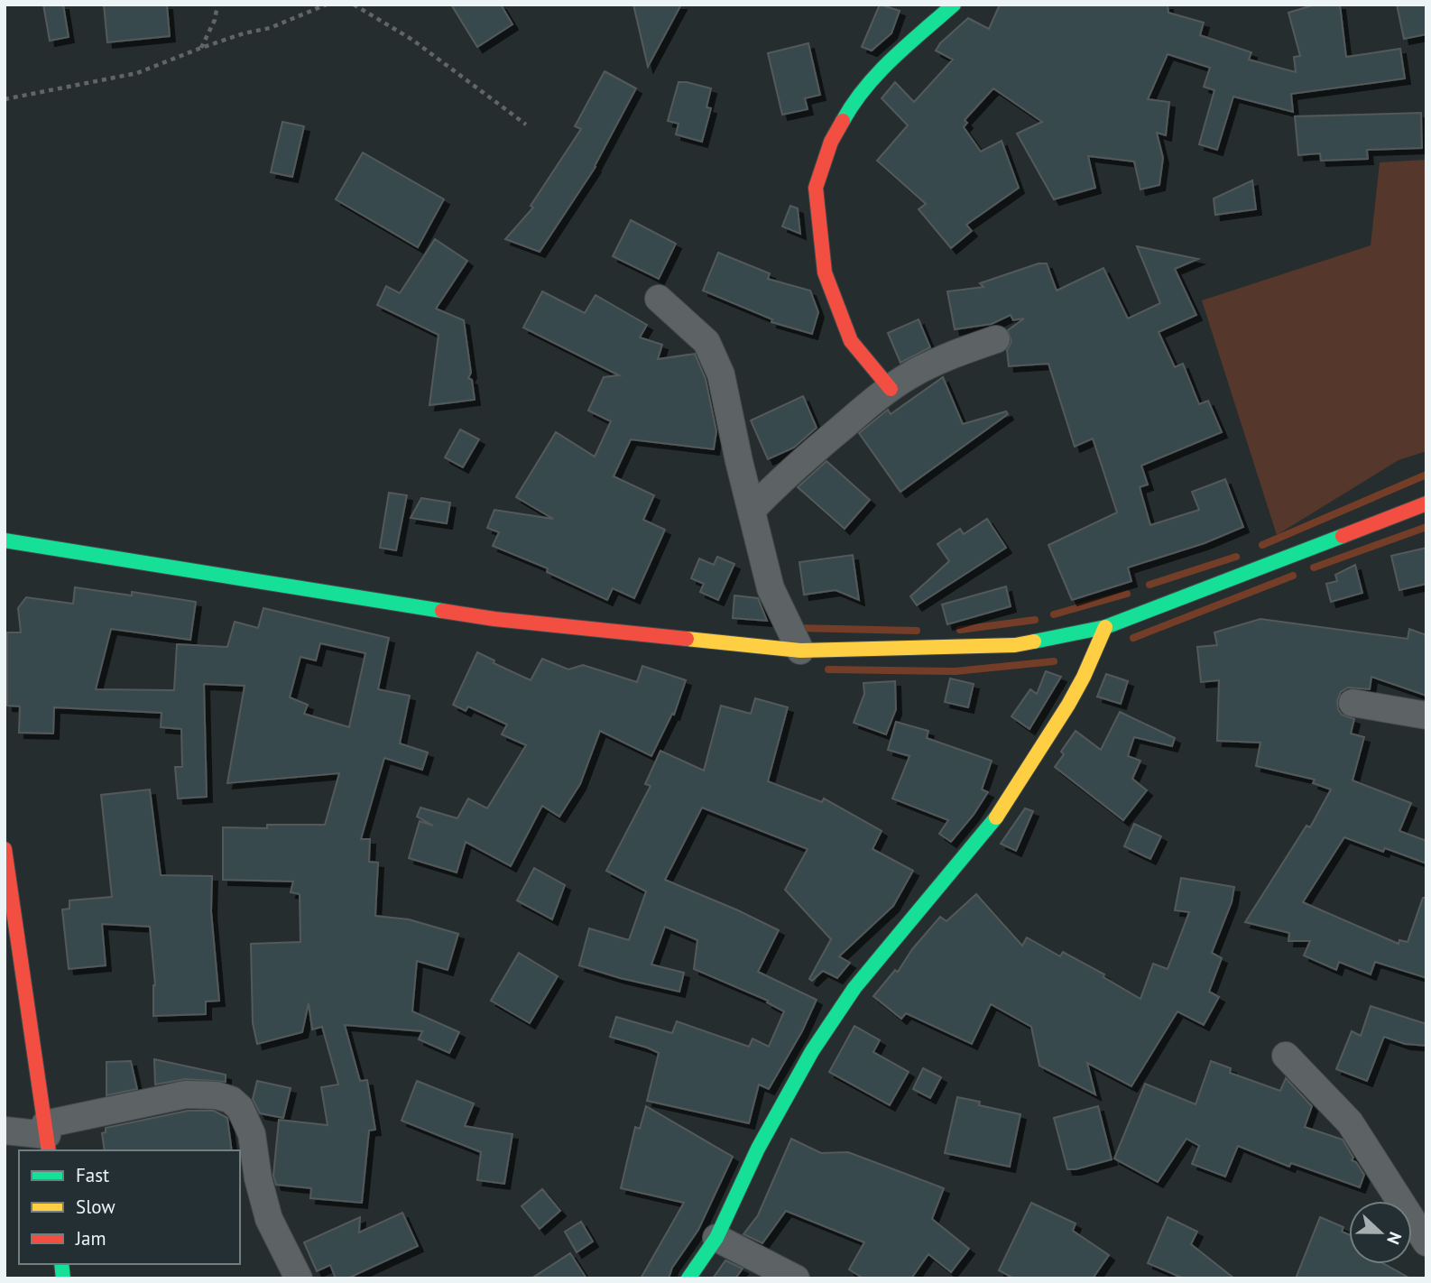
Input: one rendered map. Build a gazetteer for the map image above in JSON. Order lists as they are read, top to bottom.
{
  "legend": ["Fast", "Slow", "Jam"],
  "north": "right"
}
